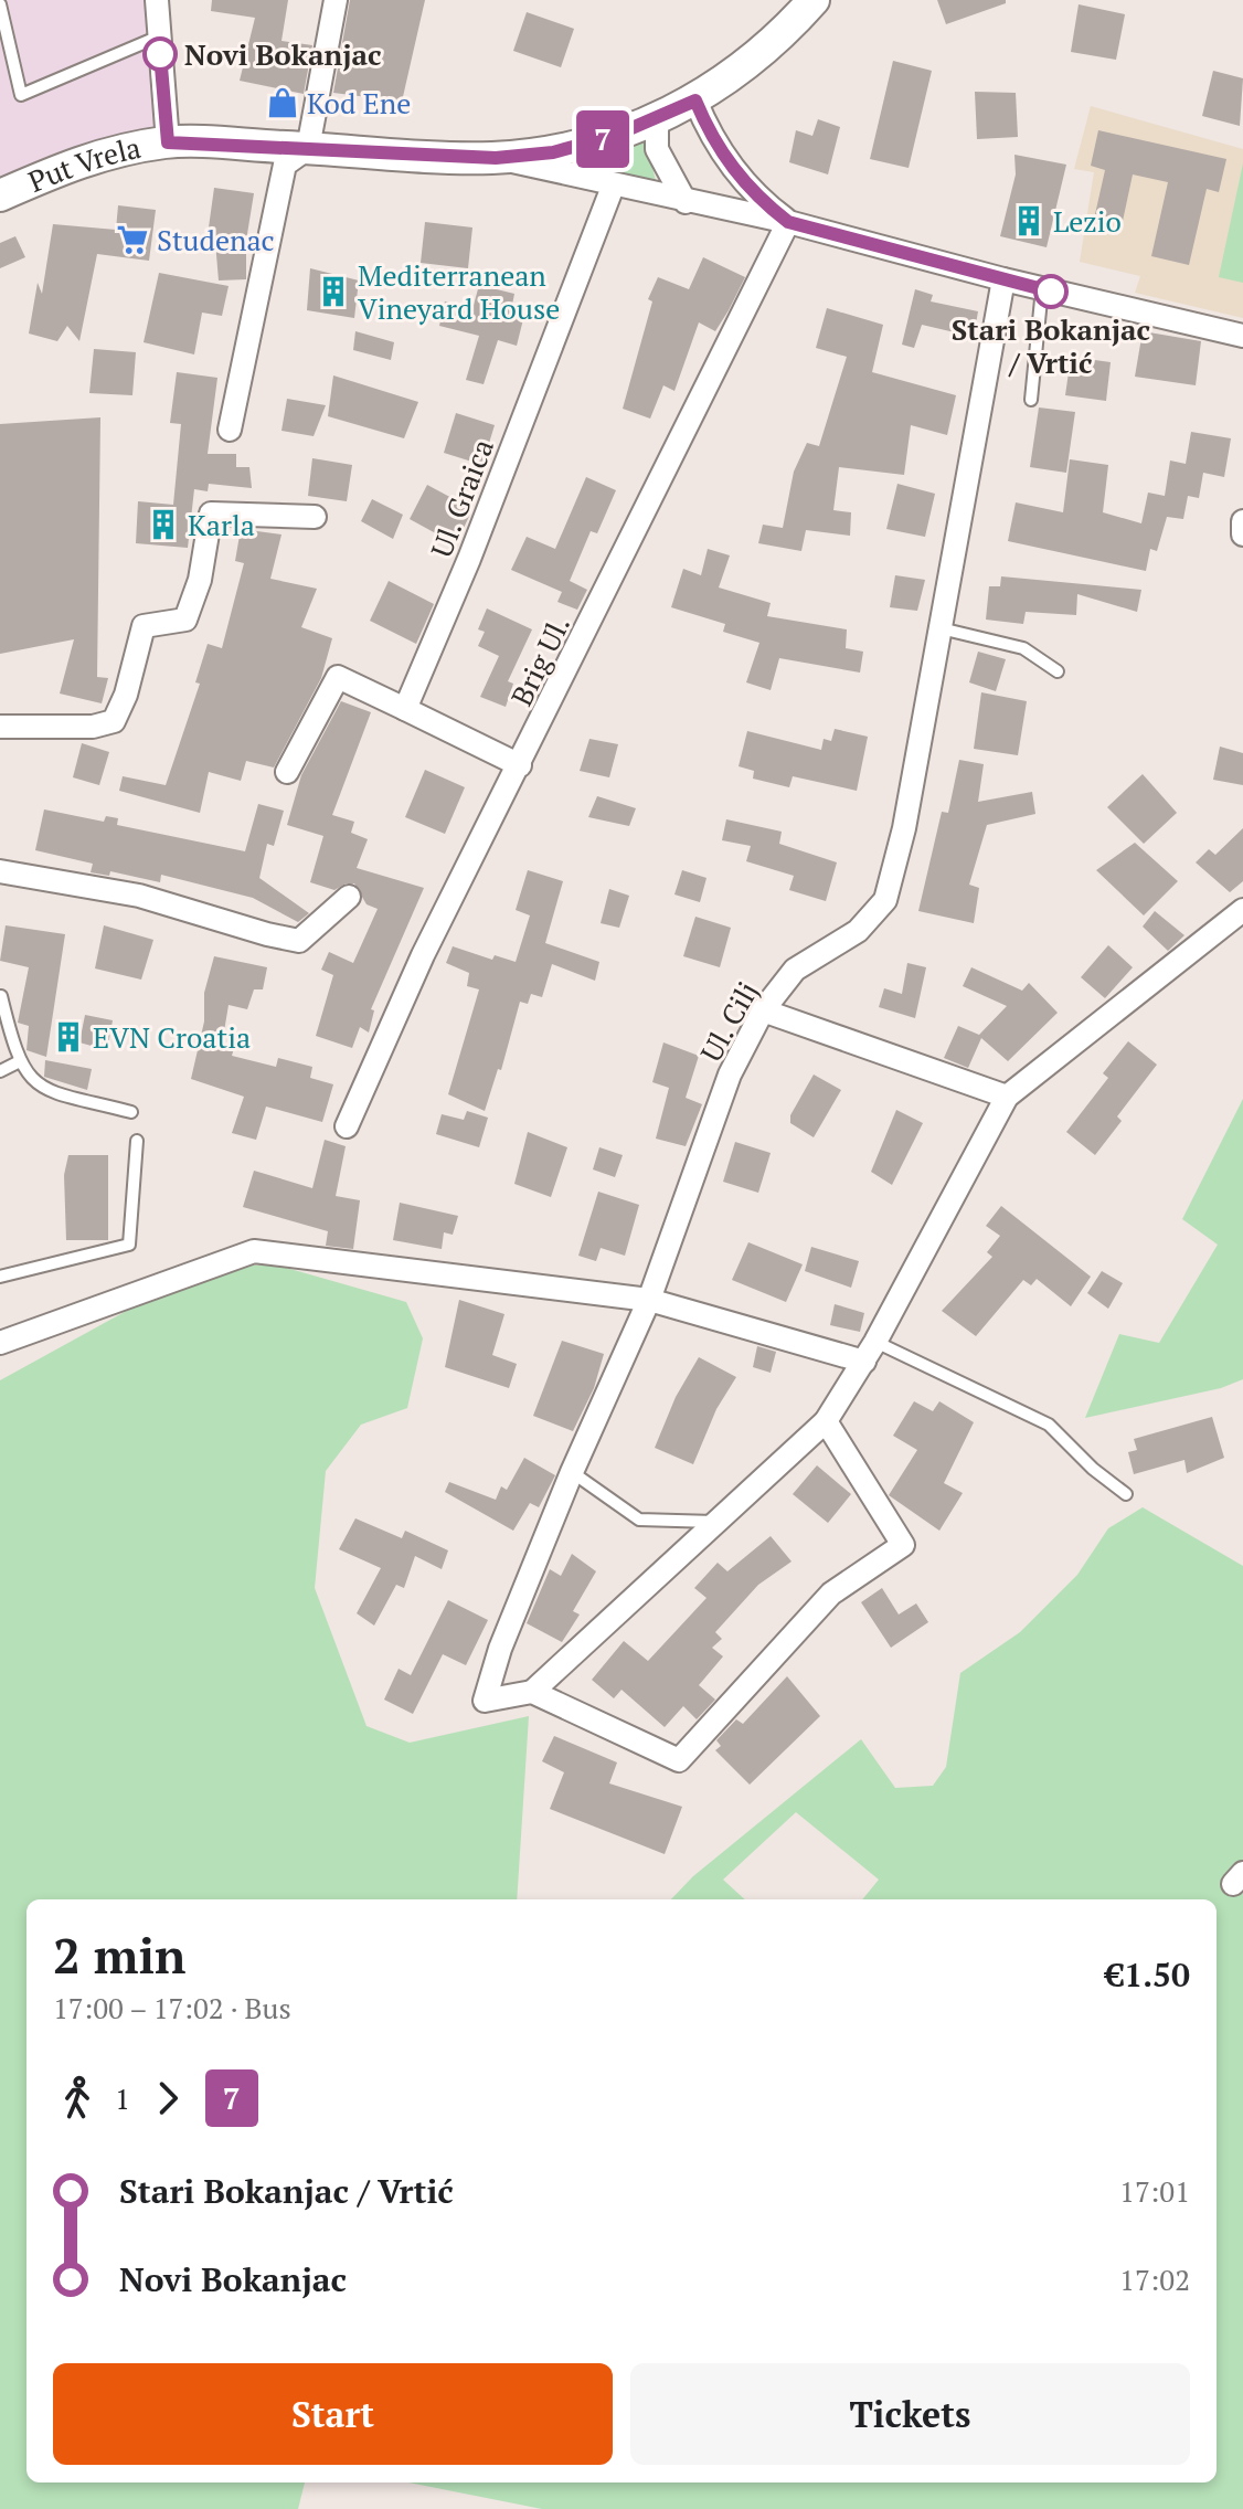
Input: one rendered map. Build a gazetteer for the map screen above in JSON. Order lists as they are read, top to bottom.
{
  "streets": {
    "main road": ["Put Vrela"],
    "street": ["Ul. Graica", "Brig Ul.", "Ul. Cilj"]
  },
  "places": {
    "other": ["Novi Bokanjac", "Stari Bokanjac / Vrtić"],
    "shop": ["Kod Ene"],
    "building": [
      "Lezio",
      "Mediterranean Vineyard House",
      "Karla",
      "EVN Croatia"
    ],
    "supermarket": ["Studenac"]
  },
  "lines": ["bus line 7"],
  "page": {
    "on_map": "7",
    "heading": ["2 min", "17:00 – 17:02 · Bus", "€1.50"],
    "legs": ["1", "7"],
    "list": [
      {
        "name": "Stari Bokanjac / Vrtić",
        "value": "17:01"
      },
      {
        "name": "Novi Bokanjac",
        "value": "17:02"
      }
    ],
    "buttons": ["Start", "Tickets"]
  }
}
